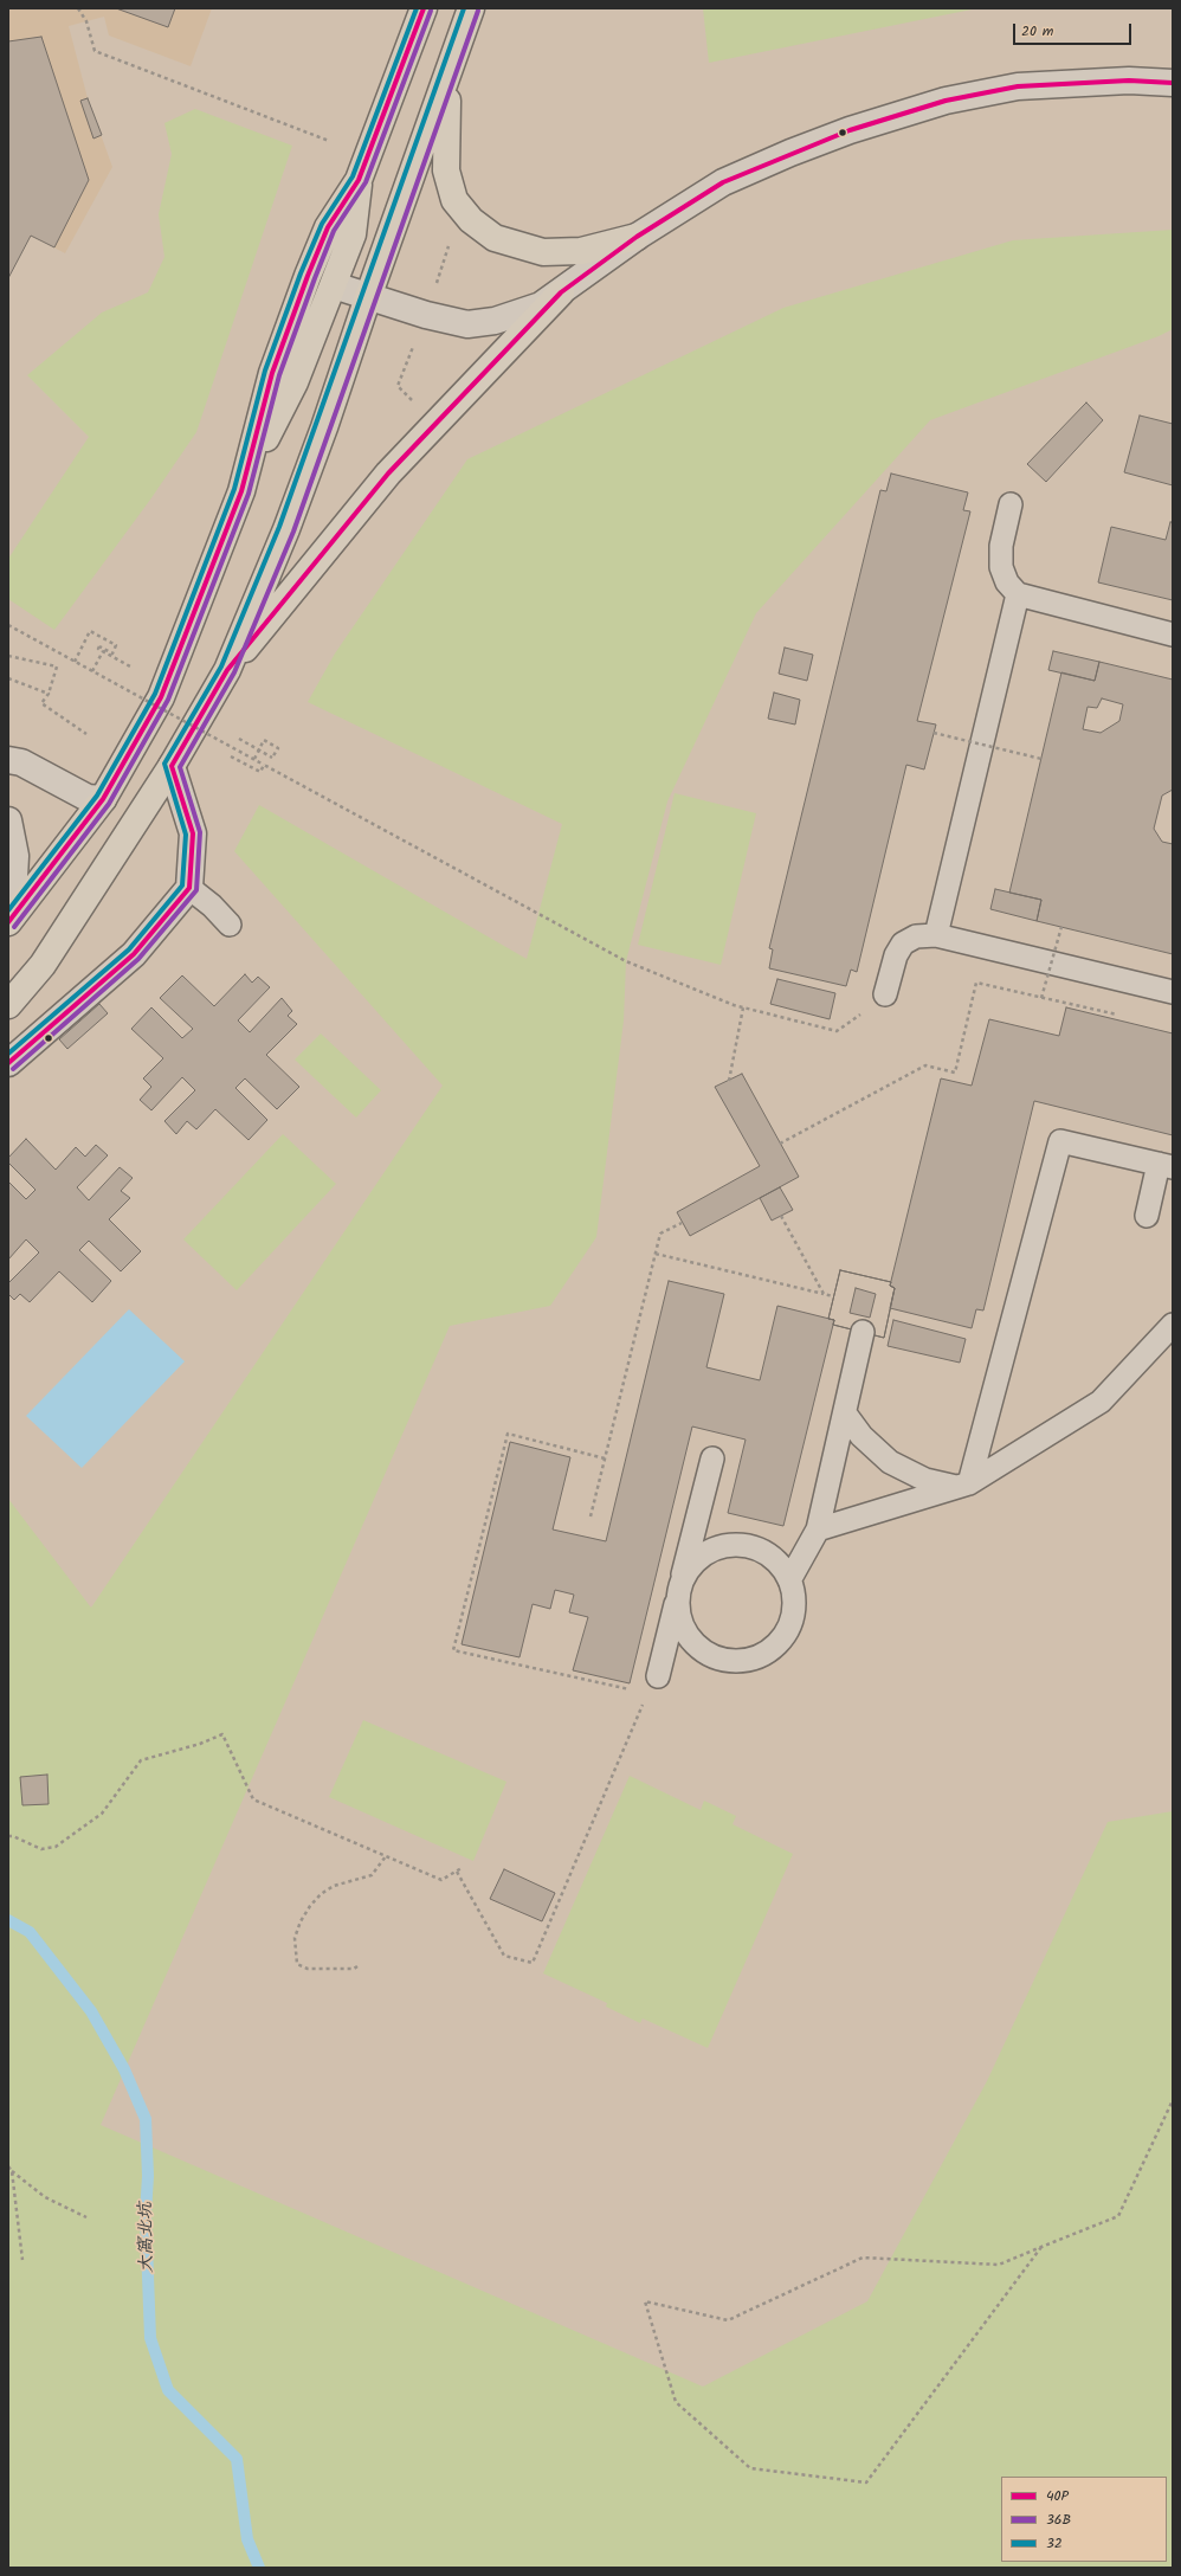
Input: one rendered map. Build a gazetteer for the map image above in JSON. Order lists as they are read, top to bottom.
{
  "water": ["大窩北坑"],
  "lines": ["transit line 40P", "transit line 32", "transit line 36B"],
  "legend": ["40P", "36B", "32"],
  "scale_bar": "20 m"
}
